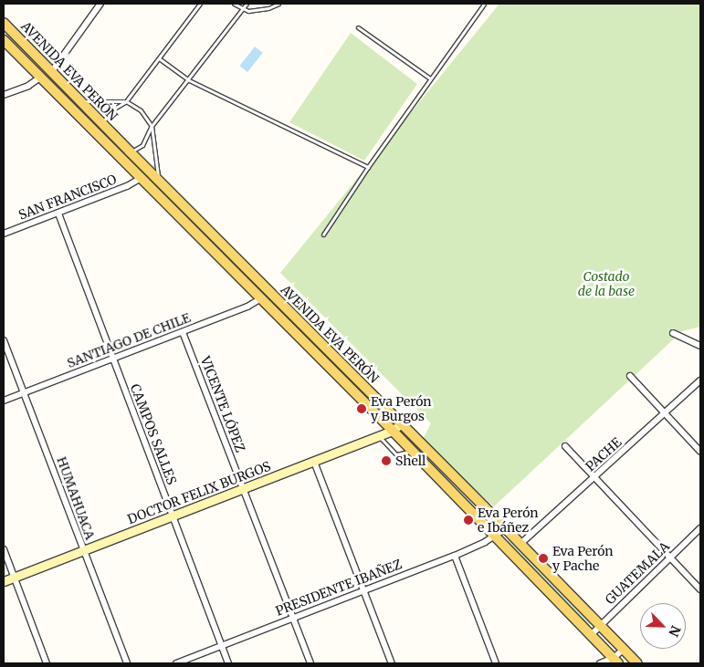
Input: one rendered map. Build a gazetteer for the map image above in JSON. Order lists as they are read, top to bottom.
{
  "streets": {
    "main road": ["AVENIDA EVA PERÓN"],
    "street": [
      "SAN FRANCISCO",
      "SANTIAGO DE CHILE",
      "VICENTE LÓPEZ",
      "CAMPOS SALLES",
      "PACHE",
      "DOCTOR FELIX BURGOS",
      "HUMAHUACA",
      "GUATEMALA",
      "PRESIDENTE IBAÑEZ"
    ]
  },
  "crossings": [
    ["AVENIDA EVA PERÓN", "SAN FRANCISCO"],
    ["AVENIDA EVA PERÓN", "SANTIAGO DE CHILE"],
    ["AVENIDA EVA PERÓN", "PACHE"],
    ["AVENIDA EVA PERÓN", "DOCTOR FELIX BURGOS"],
    ["AVENIDA EVA PERÓN", "GUATEMALA"],
    ["AVENIDA EVA PERÓN", "PRESIDENTE IBAÑEZ"],
    ["SAN FRANCISCO", "CAMPOS SALLES"],
    ["SANTIAGO DE CHILE", "VICENTE LÓPEZ"],
    ["SANTIAGO DE CHILE", "CAMPOS SALLES"],
    ["SANTIAGO DE CHILE", "HUMAHUACA"],
    ["VICENTE LÓPEZ", "DOCTOR FELIX BURGOS"],
    ["VICENTE LÓPEZ", "PRESIDENTE IBAÑEZ"],
    ["CAMPOS SALLES", "DOCTOR FELIX BURGOS"],
    ["CAMPOS SALLES", "PRESIDENTE IBAÑEZ"],
    ["DOCTOR FELIX BURGOS", "HUMAHUACA"]
  ],
  "parks": ["Costado de la base"],
  "places": [
    "Eva Perón y Burgos",
    "Shell",
    "Eva Perón e Ibáñez",
    "Eva Perón y Pache"
  ],
  "north": "bottom right"
}
